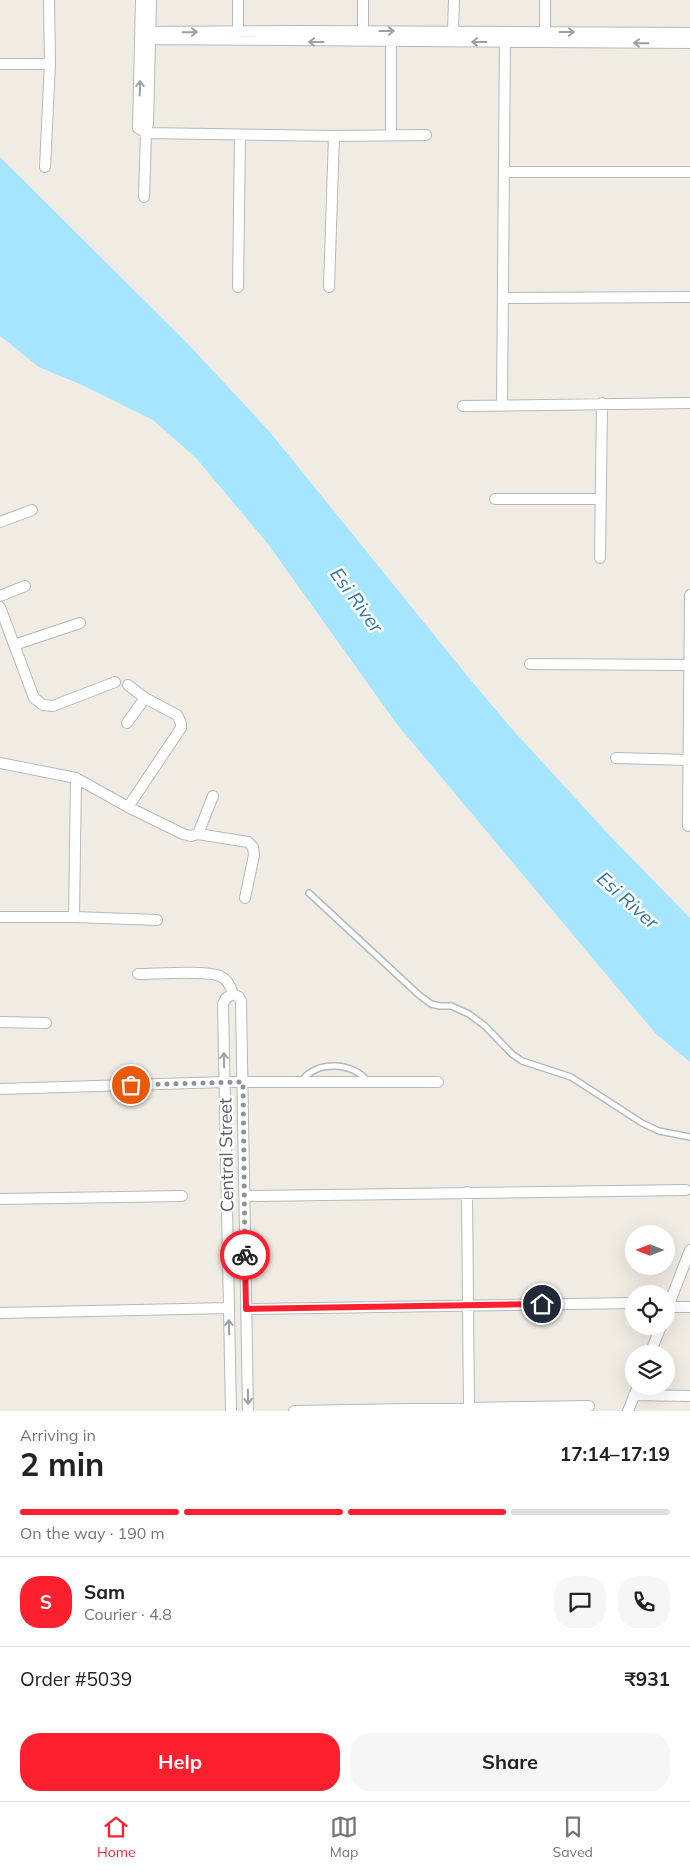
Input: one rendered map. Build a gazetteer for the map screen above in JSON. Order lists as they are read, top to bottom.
{
  "streets": {
    "street": ["Central Street"]
  },
  "water": ["Esi River"],
  "north": "left",
  "page": {
    "heading": ["2 min", "Arriving in", "17:14–17:19"],
    "panel": [
      "Sam",
      "Courier · 4.8",
      "Order #5039",
      "₹931"
    ],
    "bar": "On the way · 190 m",
    "round": "S",
    "buttons": ["Help", "Share"],
    "tabs": ["Home", "Map", "Saved"]
  }
}
